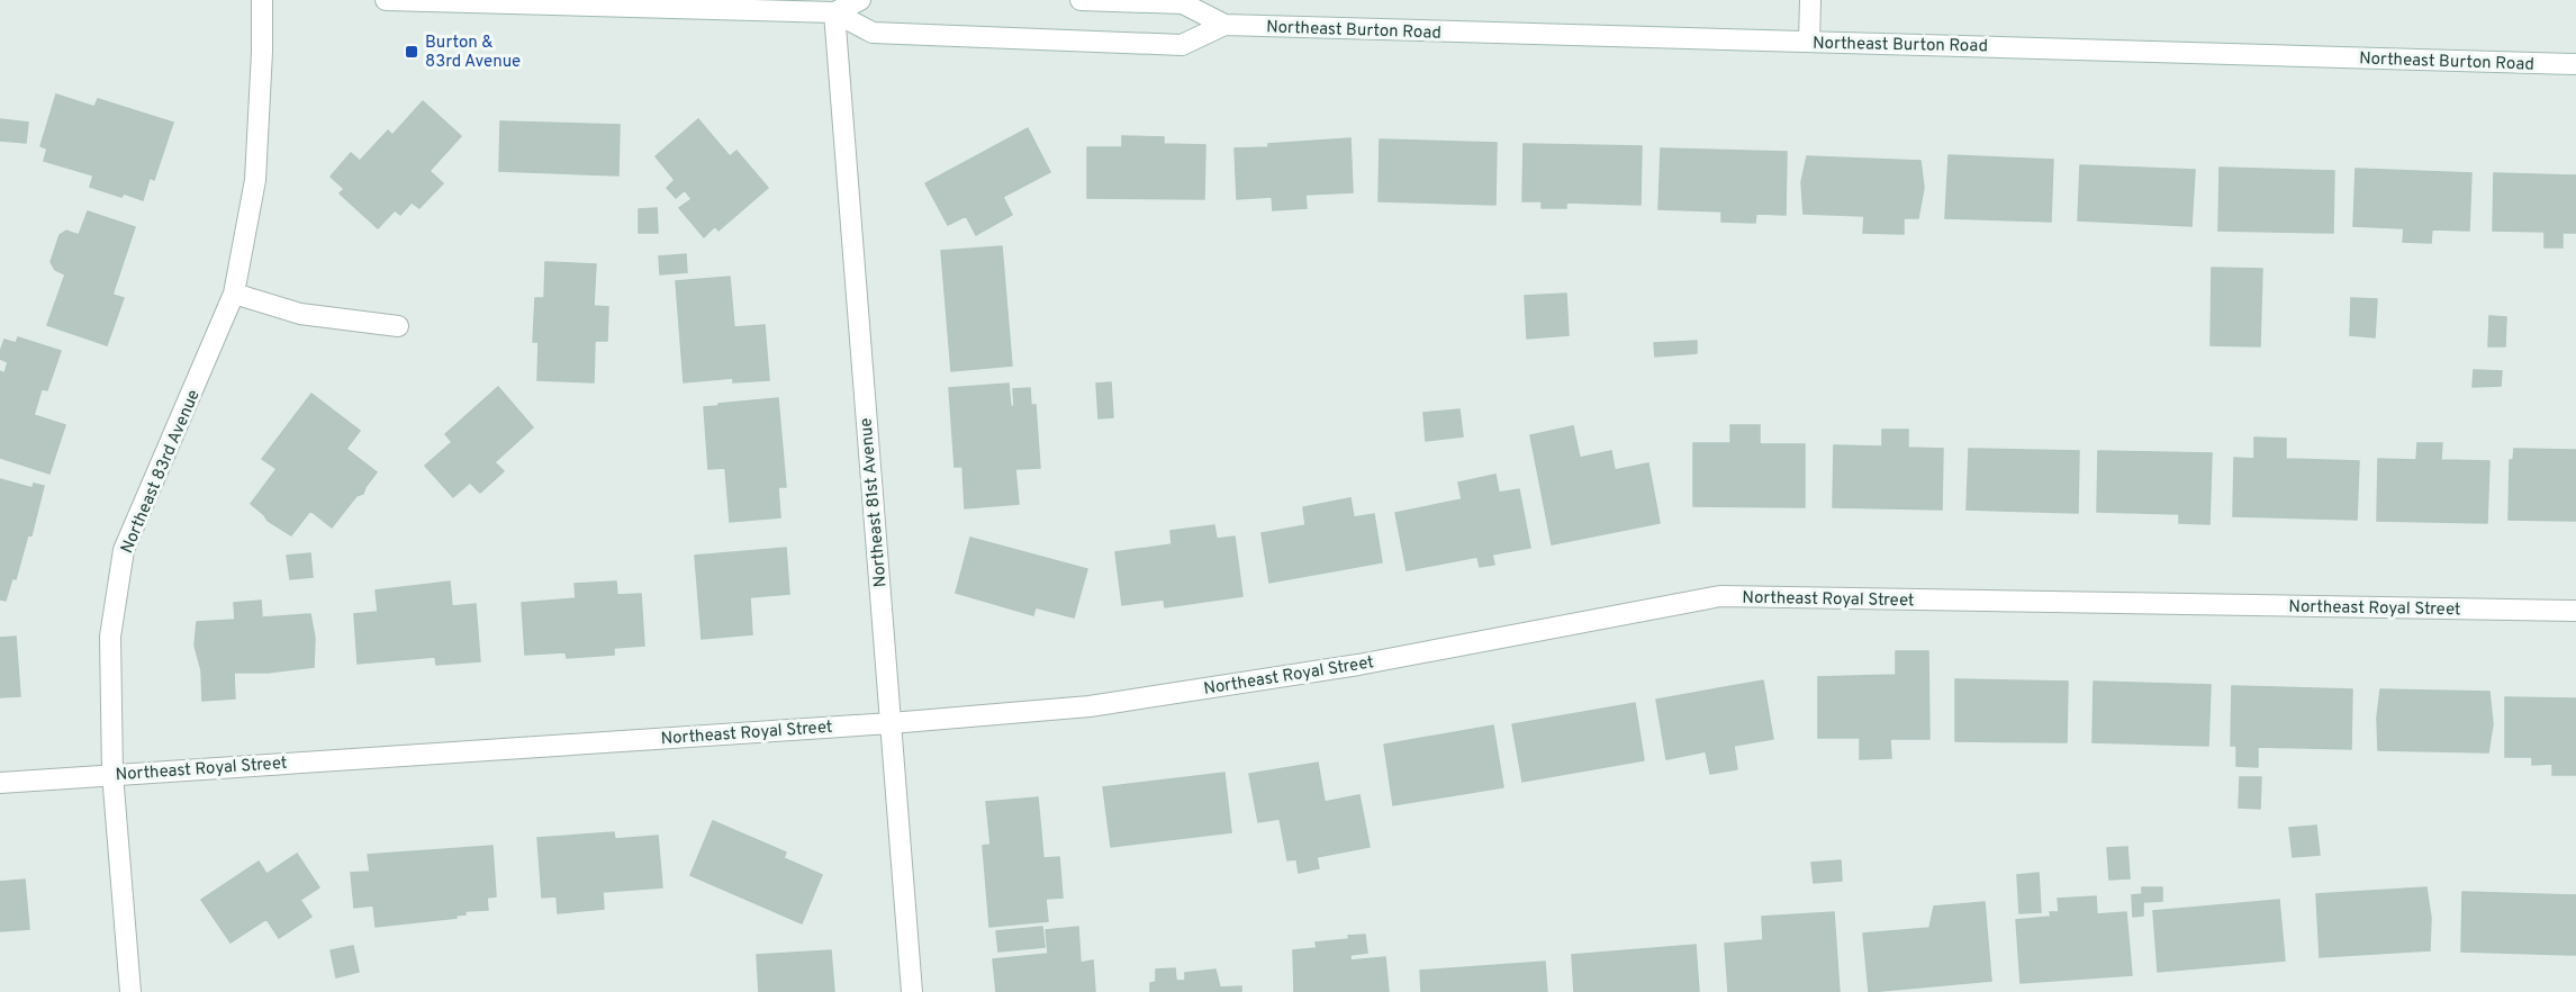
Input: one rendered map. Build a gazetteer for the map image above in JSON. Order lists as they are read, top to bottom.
{
  "streets": {
    "street": [
      "Northeast Burton Road",
      "Northeast 83rd Avenue",
      "Northeast 81st Avenue",
      "Northeast Royal Street"
    ]
  },
  "crossings": [
    ["Northeast Burton Road", "Northeast 81st Avenue"],
    ["Northeast 83rd Avenue", "Northeast Royal Street"],
    ["Northeast 81st Avenue", "Northeast Royal Street"]
  ],
  "places": {
    "transit": ["Burton & 83rd Avenue"]
  }
}
